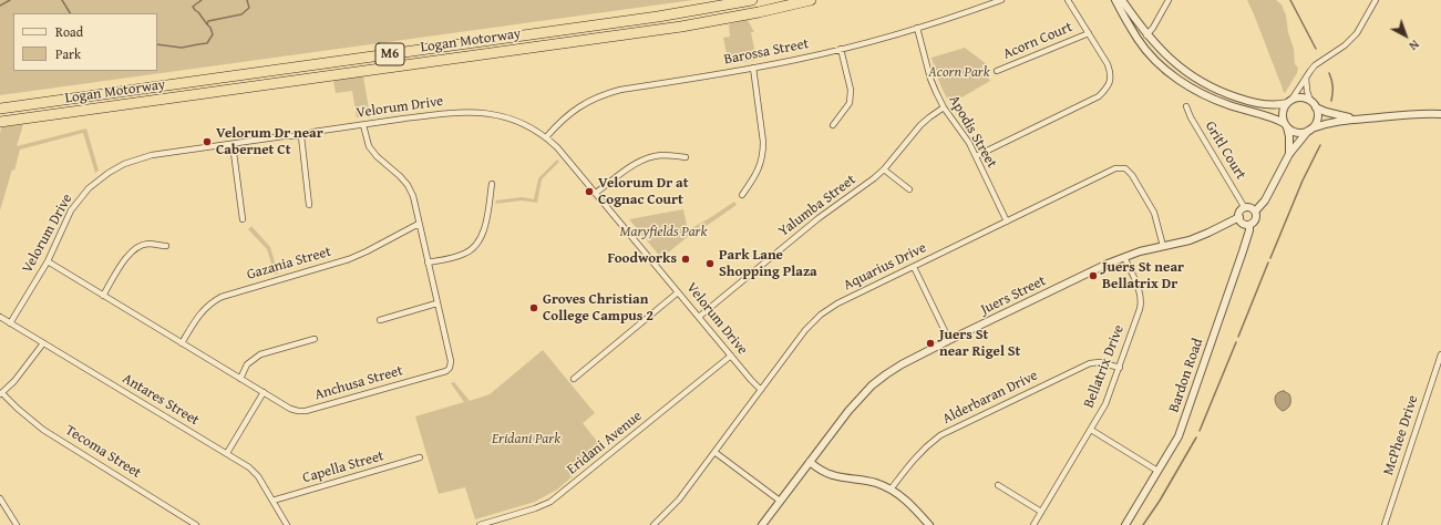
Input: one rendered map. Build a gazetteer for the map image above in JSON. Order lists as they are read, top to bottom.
{
  "streets": {
    "highway": ["Logan Motorway", "M6"],
    "street": [
      "Acorn Court",
      "Barossa Street",
      "Velorum Drive",
      "Apodis Street",
      "Gritl Court",
      "Yalumba Street",
      "Gazania Street",
      "Aquarius Drive",
      "Juers Street",
      "Bellatrix Drive",
      "Bardon Road",
      "Anchusa Street",
      "Alderbaran Drive",
      "Antares Street",
      "McPhee Drive",
      "Eridani Avenue",
      "Tecoma Street",
      "Capella Street"
    ]
  },
  "crossings": [
    ["Barossa Street", "Velorum Drive"],
    ["Barossa Street", "Apodis Street"],
    ["Velorum Drive", "Yalumba Street"],
    ["Velorum Drive", "Aquarius Drive"],
    ["Velorum Drive", "Anchusa Street"],
    ["Velorum Drive", "Antares Street"],
    ["Velorum Drive", "Eridani Avenue"],
    ["Apodis Street", "Yalumba Street"],
    ["Apodis Street", "Aquarius Drive"],
    ["Gritl Court", "Juers Street"],
    ["Gritl Court", "Bardon Road"],
    ["Gazania Street", "Anchusa Street"],
    ["Aquarius Drive", "Juers Street"],
    ["Juers Street", "Bellatrix Drive"],
    ["Juers Street", "Bardon Road"],
    ["Bellatrix Drive", "Alderbaran Drive"],
    ["Antares Street", "Capella Street"]
  ],
  "parks": ["Acorn Park", "Maryfields Park", "Eridani Park"],
  "places": [
    "Velorum Dr near Cabernet Ct",
    "Velorum Dr at Cognac Court",
    "Foodworks",
    "Park Lane Shopping Plaza",
    "Juers St near Bellatrix Dr",
    "Groves Christian College Campus 2",
    "Juers St near Rigel St"
  ],
  "legend": ["Road", "Park"],
  "north": "bottom right"
}
